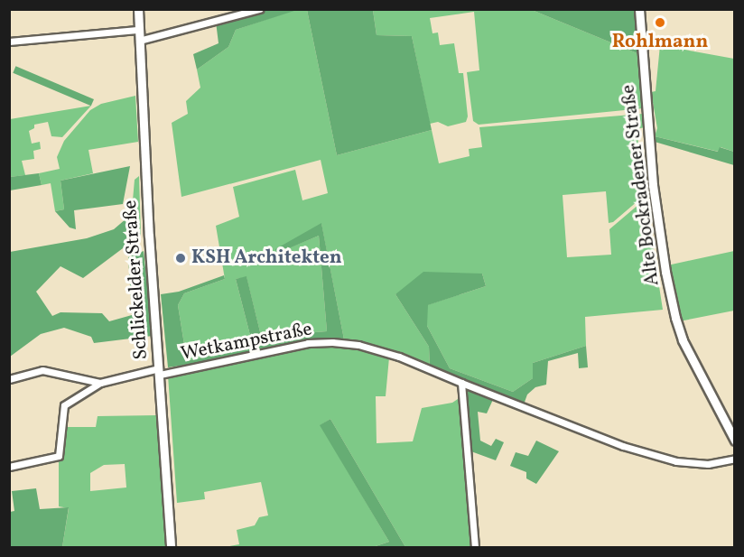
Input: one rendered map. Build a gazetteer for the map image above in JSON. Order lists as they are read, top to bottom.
{
  "streets": {
    "main road": ["Alte Bockradener Straße", "Schlickelder Straße"],
    "street": ["Wetkampstraße"]
  },
  "crossings": [
    ["Schlickelder Straße", "Wetkampstraße"]
  ],
  "places": ["Rohlmann", "KSH Architekten"]
}
